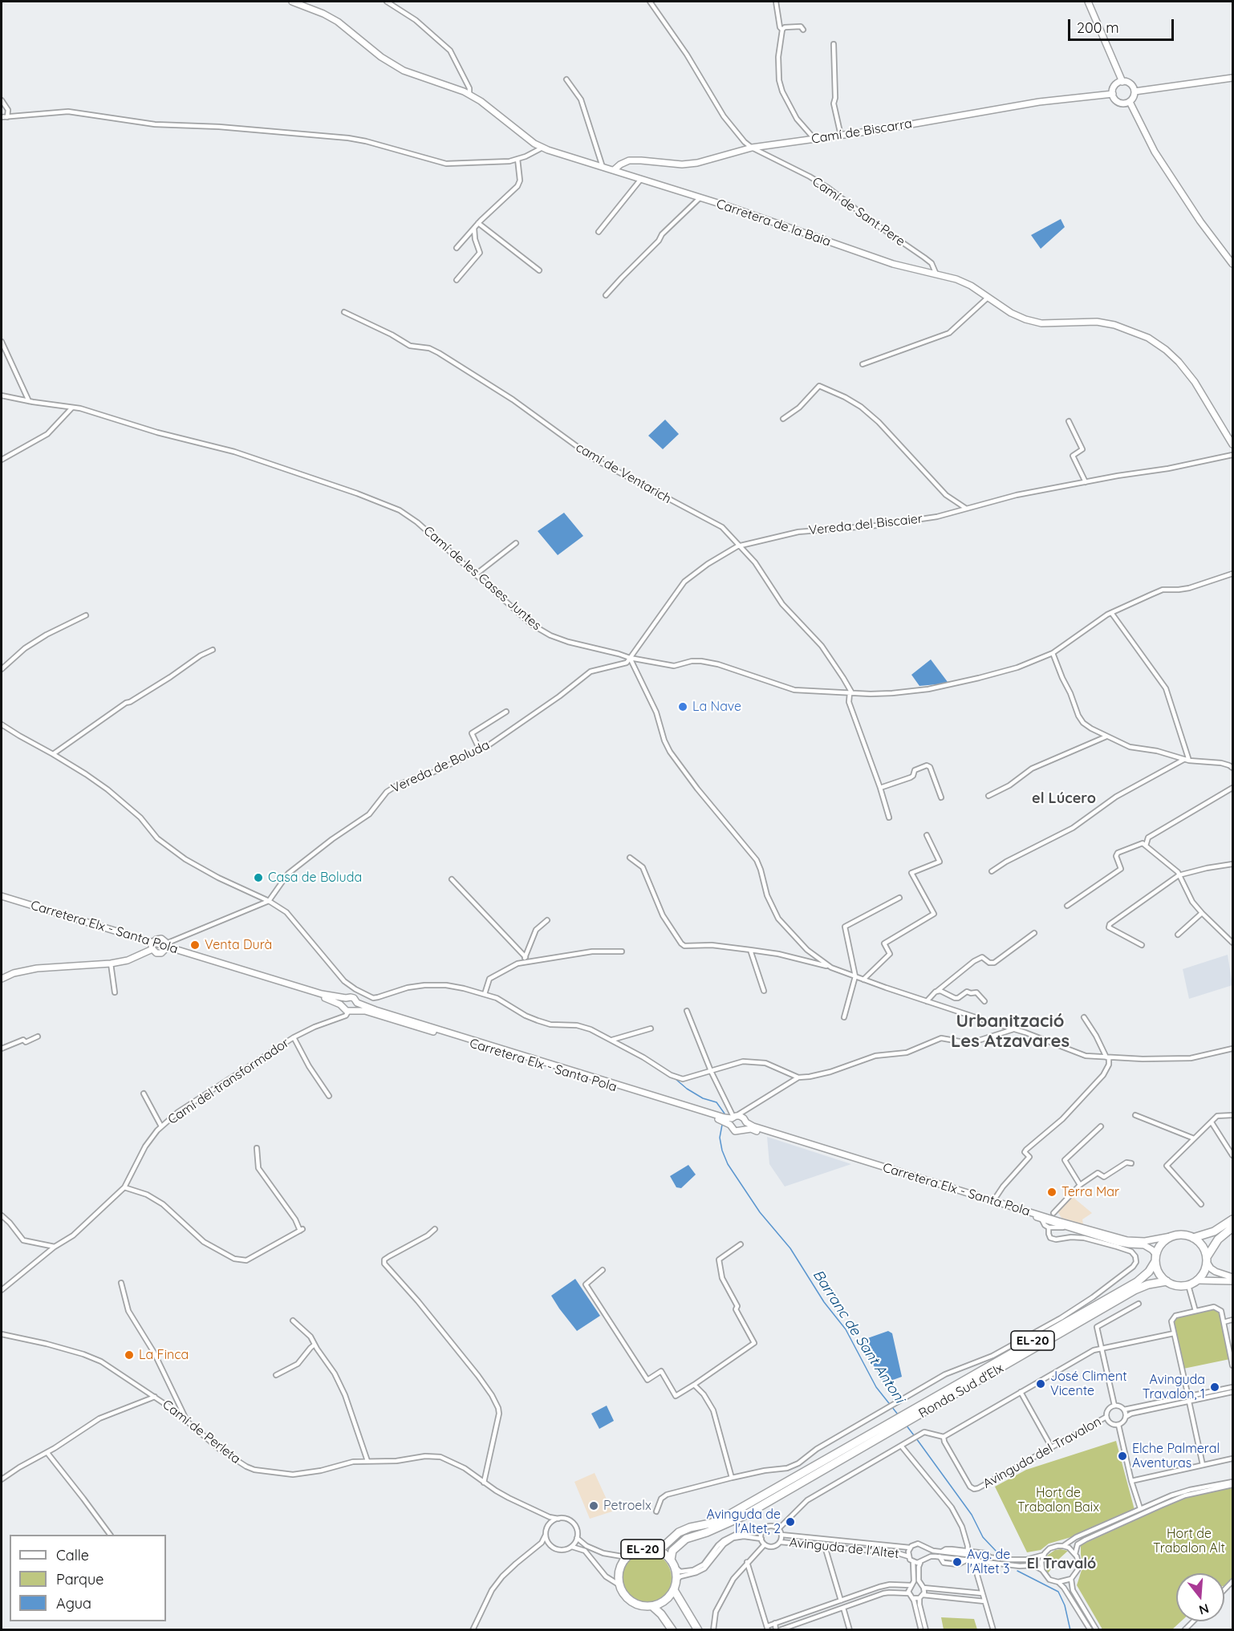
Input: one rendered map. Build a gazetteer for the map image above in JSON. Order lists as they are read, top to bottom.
{
  "streets": {
    "highway": ["EL-20", "Ronda Sud d'Elx"],
    "main road": ["Camí de Biscarra", "Carretera de la Baia", "Carretera Elx - Santa Pola"],
    "street": [
      "Camí de Sant Pere",
      "camí de Ventarich",
      "Vereda del Biscaier",
      "Camí de les Cases Juntes",
      "Vereda de Boluda",
      "Camí del transformador",
      "Camí de Perleta",
      "Avinguda del Travalon",
      "Avinguda de l'Altet"
    ]
  },
  "crossings": [
    ["Camí de Biscarra", "Camí de Sant Pere"],
    ["Camí de Biscarra", "Carretera de la Baia"],
    ["Camí de Sant Pere", "Carretera de la Baia"],
    ["camí de Ventarich", "Vereda del Biscaier"],
    ["camí de Ventarich", "Camí de les Cases Juntes"],
    ["Vereda del Biscaier", "Camí de les Cases Juntes"],
    ["Vereda del Biscaier", "Vereda de Boluda"],
    ["Camí de les Cases Juntes", "Vereda de Boluda"],
    ["Carretera Elx - Santa Pola", "Camí del transformador"],
    ["Carretera Elx - Santa Pola", "EL-20"],
    ["Carretera Elx - Santa Pola", "Ronda Sud d'Elx"],
    ["EL-20", "Ronda Sud d'Elx"]
  ],
  "districts": ["el Lúcero", "Urbanització Les Atzavares", "El Travaló"],
  "water": ["Barranc de Sant Antoni"],
  "parks": ["Hort de Trabalon Baix", "Hort de Trabalon Alt"],
  "places": [
    "La Nave",
    "Casa de Boluda",
    "Venta Durà",
    "Terra Mar",
    "La Finca",
    "José Climent Vicente",
    "Avinguda Travalon, 1",
    "Elche Palmeral Aventuras",
    "Petroelx",
    "Avinguda de l'Altet, 2",
    "Avg. de l'Altet 3"
  ],
  "legend": ["Calle", "Parque", "Agua"],
  "scale_bar": "200 m",
  "north": "bottom"
}
